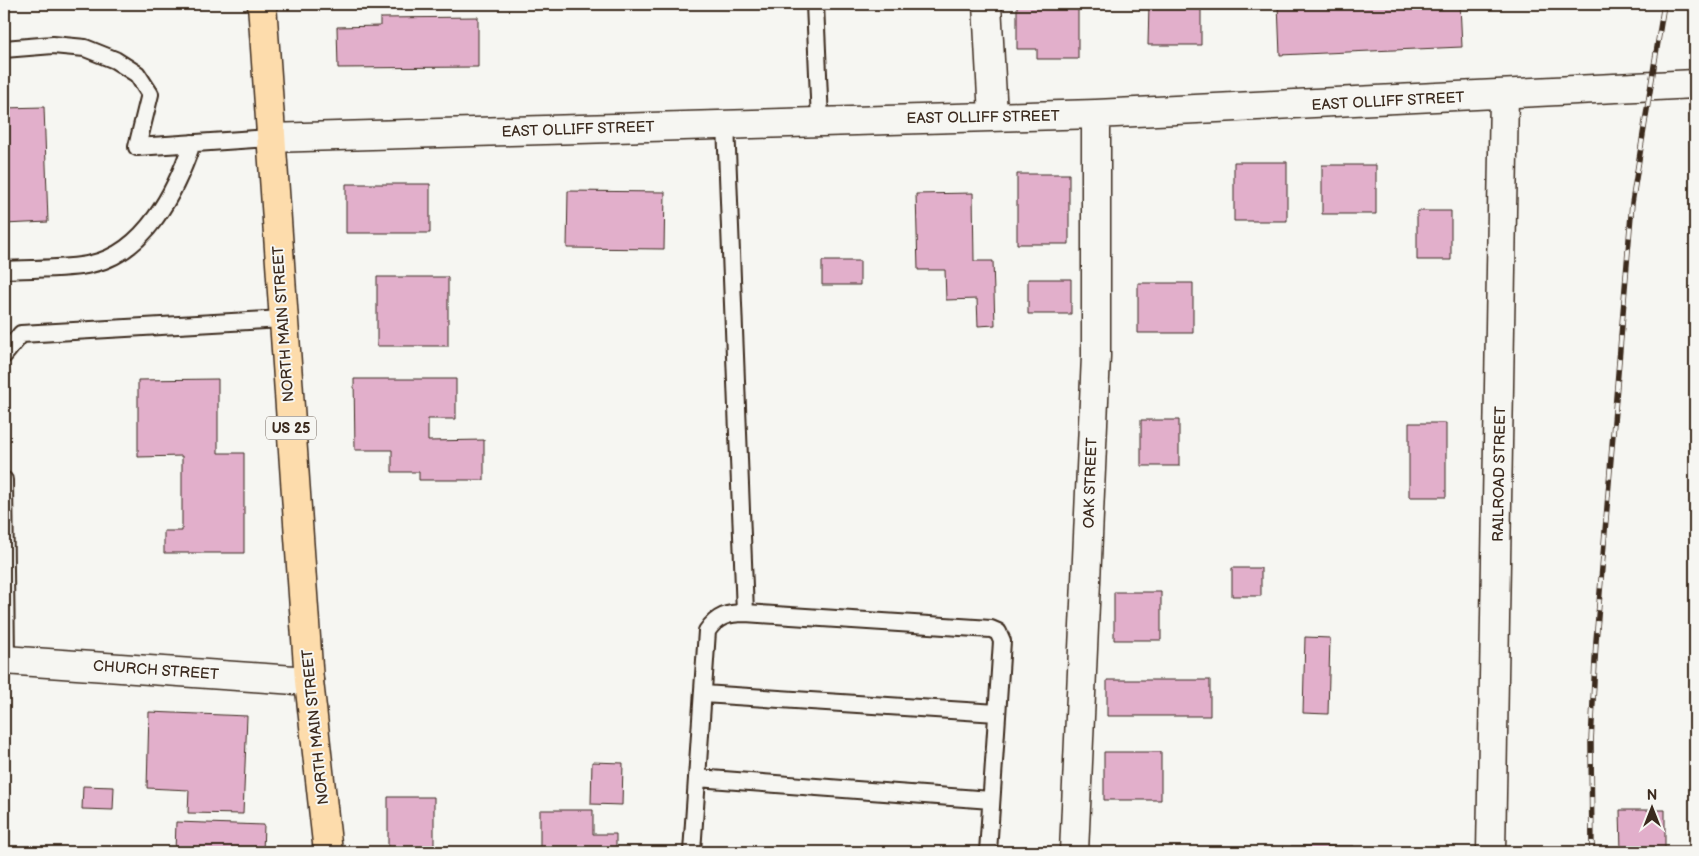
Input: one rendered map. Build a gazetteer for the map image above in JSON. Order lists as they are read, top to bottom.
{
  "streets": {
    "main road": ["NORTH MAIN STREET", "US 25"],
    "street": [
      "EAST OLLIFF STREET",
      "RAILROAD STREET",
      "OAK STREET",
      "CHURCH STREET"
    ]
  },
  "crossings": [
    ["EAST OLLIFF STREET", "NORTH MAIN STREET"],
    ["EAST OLLIFF STREET", "RAILROAD STREET"],
    ["EAST OLLIFF STREET", "OAK STREET"],
    ["NORTH MAIN STREET", "CHURCH STREET"]
  ],
  "north": "top"
}
